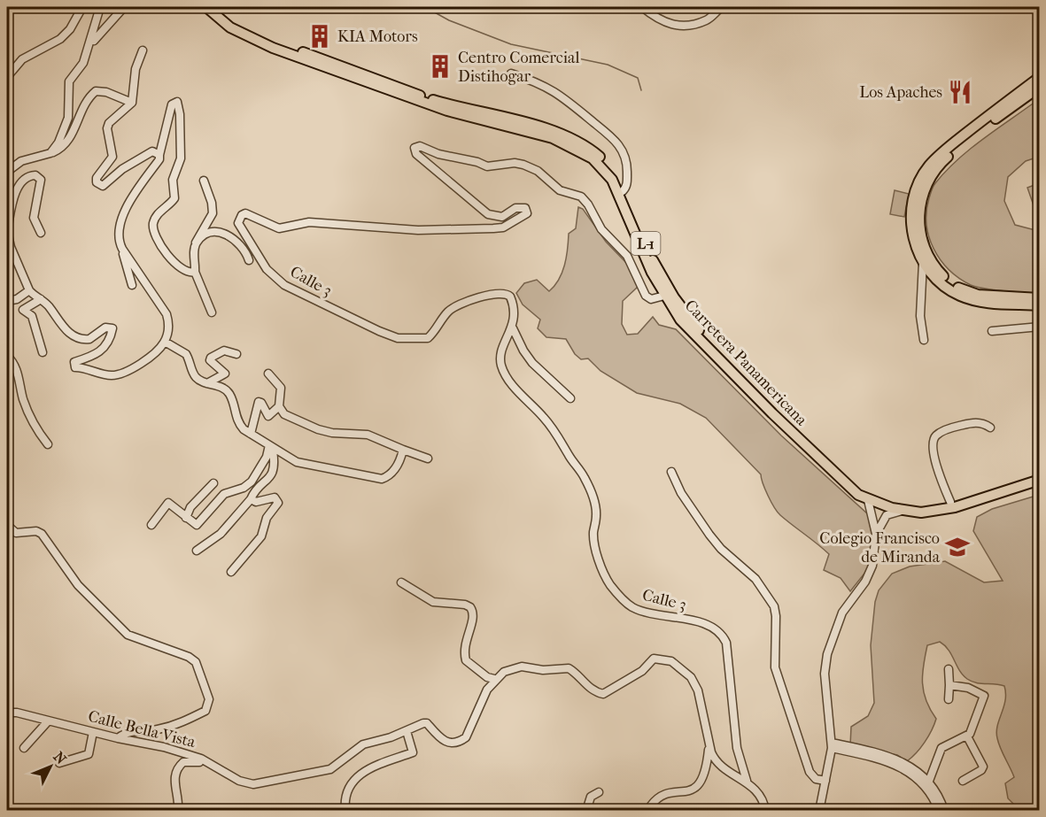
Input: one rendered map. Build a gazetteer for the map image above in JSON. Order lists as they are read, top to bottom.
{
  "streets": {
    "main road": ["L-1", "Carretera Panamericana"],
    "street": ["Calle 3", "Calle Bella Vista"]
  },
  "crossings": [
    ["Calle 3", "Carretera Panamericana"]
  ],
  "places": {
    "building": ["KIA Motors", "Centro Comercial Distihogar"],
    "restaurant": ["Los Apaches"],
    "school or university": ["Colegio Francisco de Miranda"]
  },
  "north": "top right"
}
